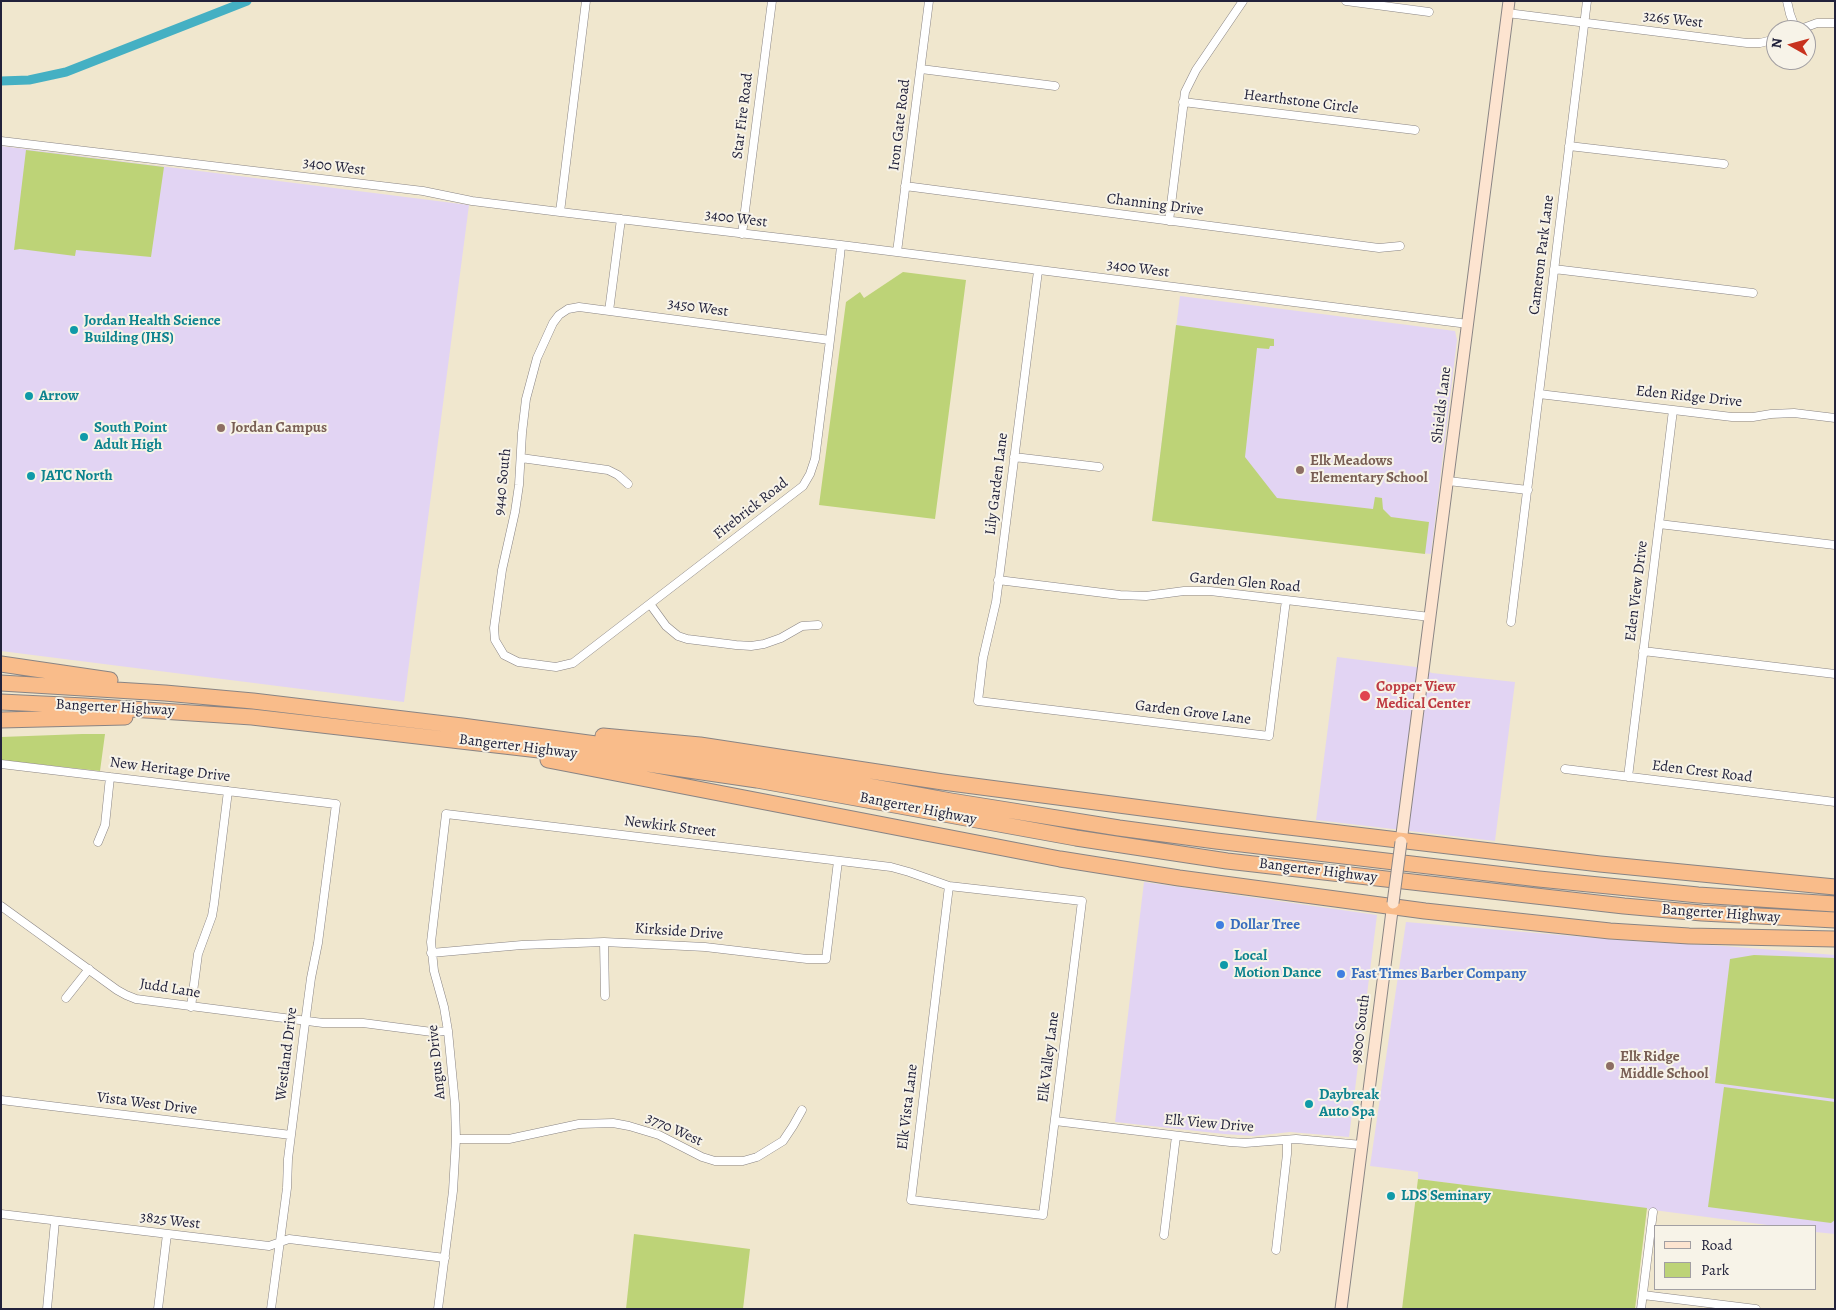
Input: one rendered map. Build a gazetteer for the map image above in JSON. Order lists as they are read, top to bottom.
{
  "streets": {
    "highway": ["Bangerter Highway"],
    "main road": ["Shields Lane", "9800 South"],
    "street": [
      "3265 West",
      "Hearthstone Circle",
      "Star Fire Road",
      "Iron Gate Road",
      "3400 West",
      "Channing Drive",
      "Cameron Park Lane",
      "3450 West",
      "Eden Ridge Drive",
      "9440 South",
      "Lily Garden Lane",
      "Firebrick Road",
      "Garden Glen Road",
      "Eden View Drive",
      "Garden Grove Lane",
      "New Heritage Drive",
      "Eden Crest Road",
      "Newkirk Street",
      "Kirkside Drive",
      "Judd Lane",
      "Westland Drive",
      "Elk Valley Lane",
      "Angus Drive",
      "Vista West Drive",
      "Elk Vista Lane",
      "Elk View Drive",
      "3770 West",
      "3825 West"
    ]
  },
  "crossings": [
    ["3265 West", "Cameron Park Lane"],
    ["3265 West", "Shields Lane"],
    ["Star Fire Road", "3400 West"],
    ["Iron Gate Road", "3400 West"],
    ["Iron Gate Road", "Channing Drive"],
    ["3400 West", "Shields Lane"],
    ["3400 West", "Lily Garden Lane"],
    ["3400 West", "Firebrick Road"],
    ["Cameron Park Lane", "Eden Ridge Drive"],
    ["3450 West", "9440 South"],
    ["3450 West", "Firebrick Road"],
    ["Eden Ridge Drive", "Eden View Drive"],
    ["Shields Lane", "Garden Glen Road"],
    ["Shields Lane", "9800 South"],
    ["9440 South", "Firebrick Road"],
    ["Lily Garden Lane", "Garden Glen Road"],
    ["Lily Garden Lane", "Garden Grove Lane"],
    ["Garden Glen Road", "Garden Grove Lane"],
    ["Eden View Drive", "Eden Crest Road"],
    ["New Heritage Drive", "Westland Drive"],
    ["Newkirk Street", "Kirkside Drive"],
    ["Newkirk Street", "Elk Valley Lane"],
    ["Newkirk Street", "Angus Drive"],
    ["Newkirk Street", "Elk Vista Lane"],
    ["Kirkside Drive", "Angus Drive"],
    ["Judd Lane", "Westland Drive"],
    ["Judd Lane", "Angus Drive"],
    ["9800 South", "Elk View Drive"],
    ["Westland Drive", "Vista West Drive"],
    ["Westland Drive", "3825 West"],
    ["Elk Valley Lane", "Elk Vista Lane"],
    ["Elk Valley Lane", "Elk View Drive"],
    ["Angus Drive", "3770 West"],
    ["Angus Drive", "3825 West"]
  ],
  "places": [
    "Jordan Health Science Building (JHS)",
    "Arrow",
    "Jordan Campus",
    "South Point Adult High",
    "Elk Meadows Elementary School",
    "JATC North",
    "Copper View Medical Center",
    "Dollar Tree",
    "Local Motion Dance",
    "Fast Times Barber Company",
    "Elk Ridge Middle School",
    "Daybreak Auto Spa",
    "LDS Seminary"
  ],
  "legend": ["Road", "Park"],
  "north": "left"
}
